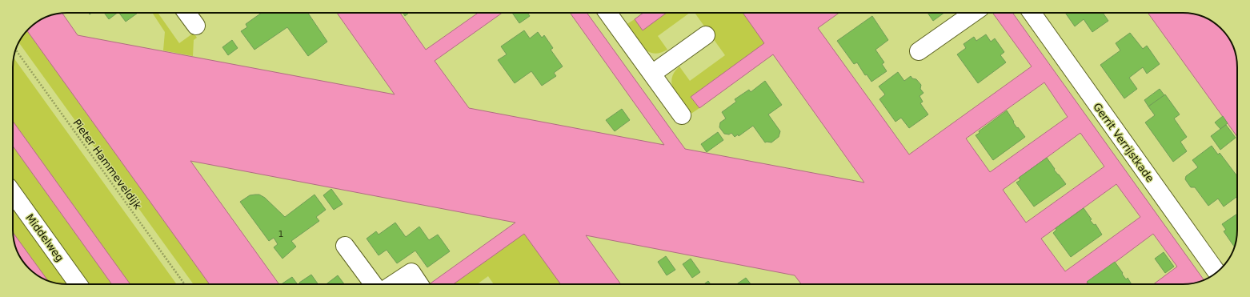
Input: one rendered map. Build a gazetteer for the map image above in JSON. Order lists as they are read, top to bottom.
{
  "streets": {
    "street": ["Gerrit Verrijstkade", "Middelweg"],
    "path": ["Pieter Hammeveldijk"]
  },
  "house_numbers": ["1"]
}
